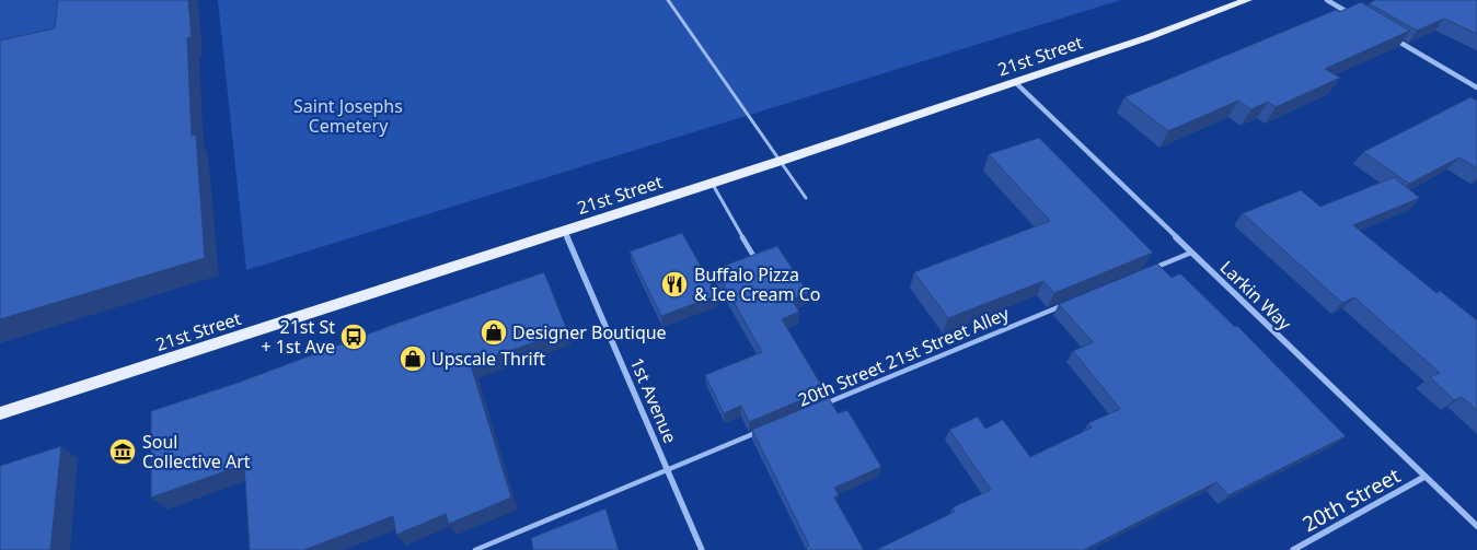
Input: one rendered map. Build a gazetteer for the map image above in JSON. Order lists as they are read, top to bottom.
{
  "streets": {
    "main road": ["21st Street"],
    "street": ["Larkin Way", "1st Avenue", "20th Street"],
    "lane": ["20th Street 21st Street Alley"]
  },
  "crossings": [
    ["21st Street", "Larkin Way"],
    ["21st Street", "1st Avenue"],
    ["Larkin Way", "20th Street"]
  ],
  "parks": ["Saint Josephs Cemetery"],
  "places": {
    "restaurant": ["Buffalo Pizza & Ice Cream Co"],
    "shop": ["Designer Boutique", "Upscale Thrift"],
    "bus stop": ["21st St + 1st Ave"],
    "museum": ["Soul Collective Art"]
  }
}
